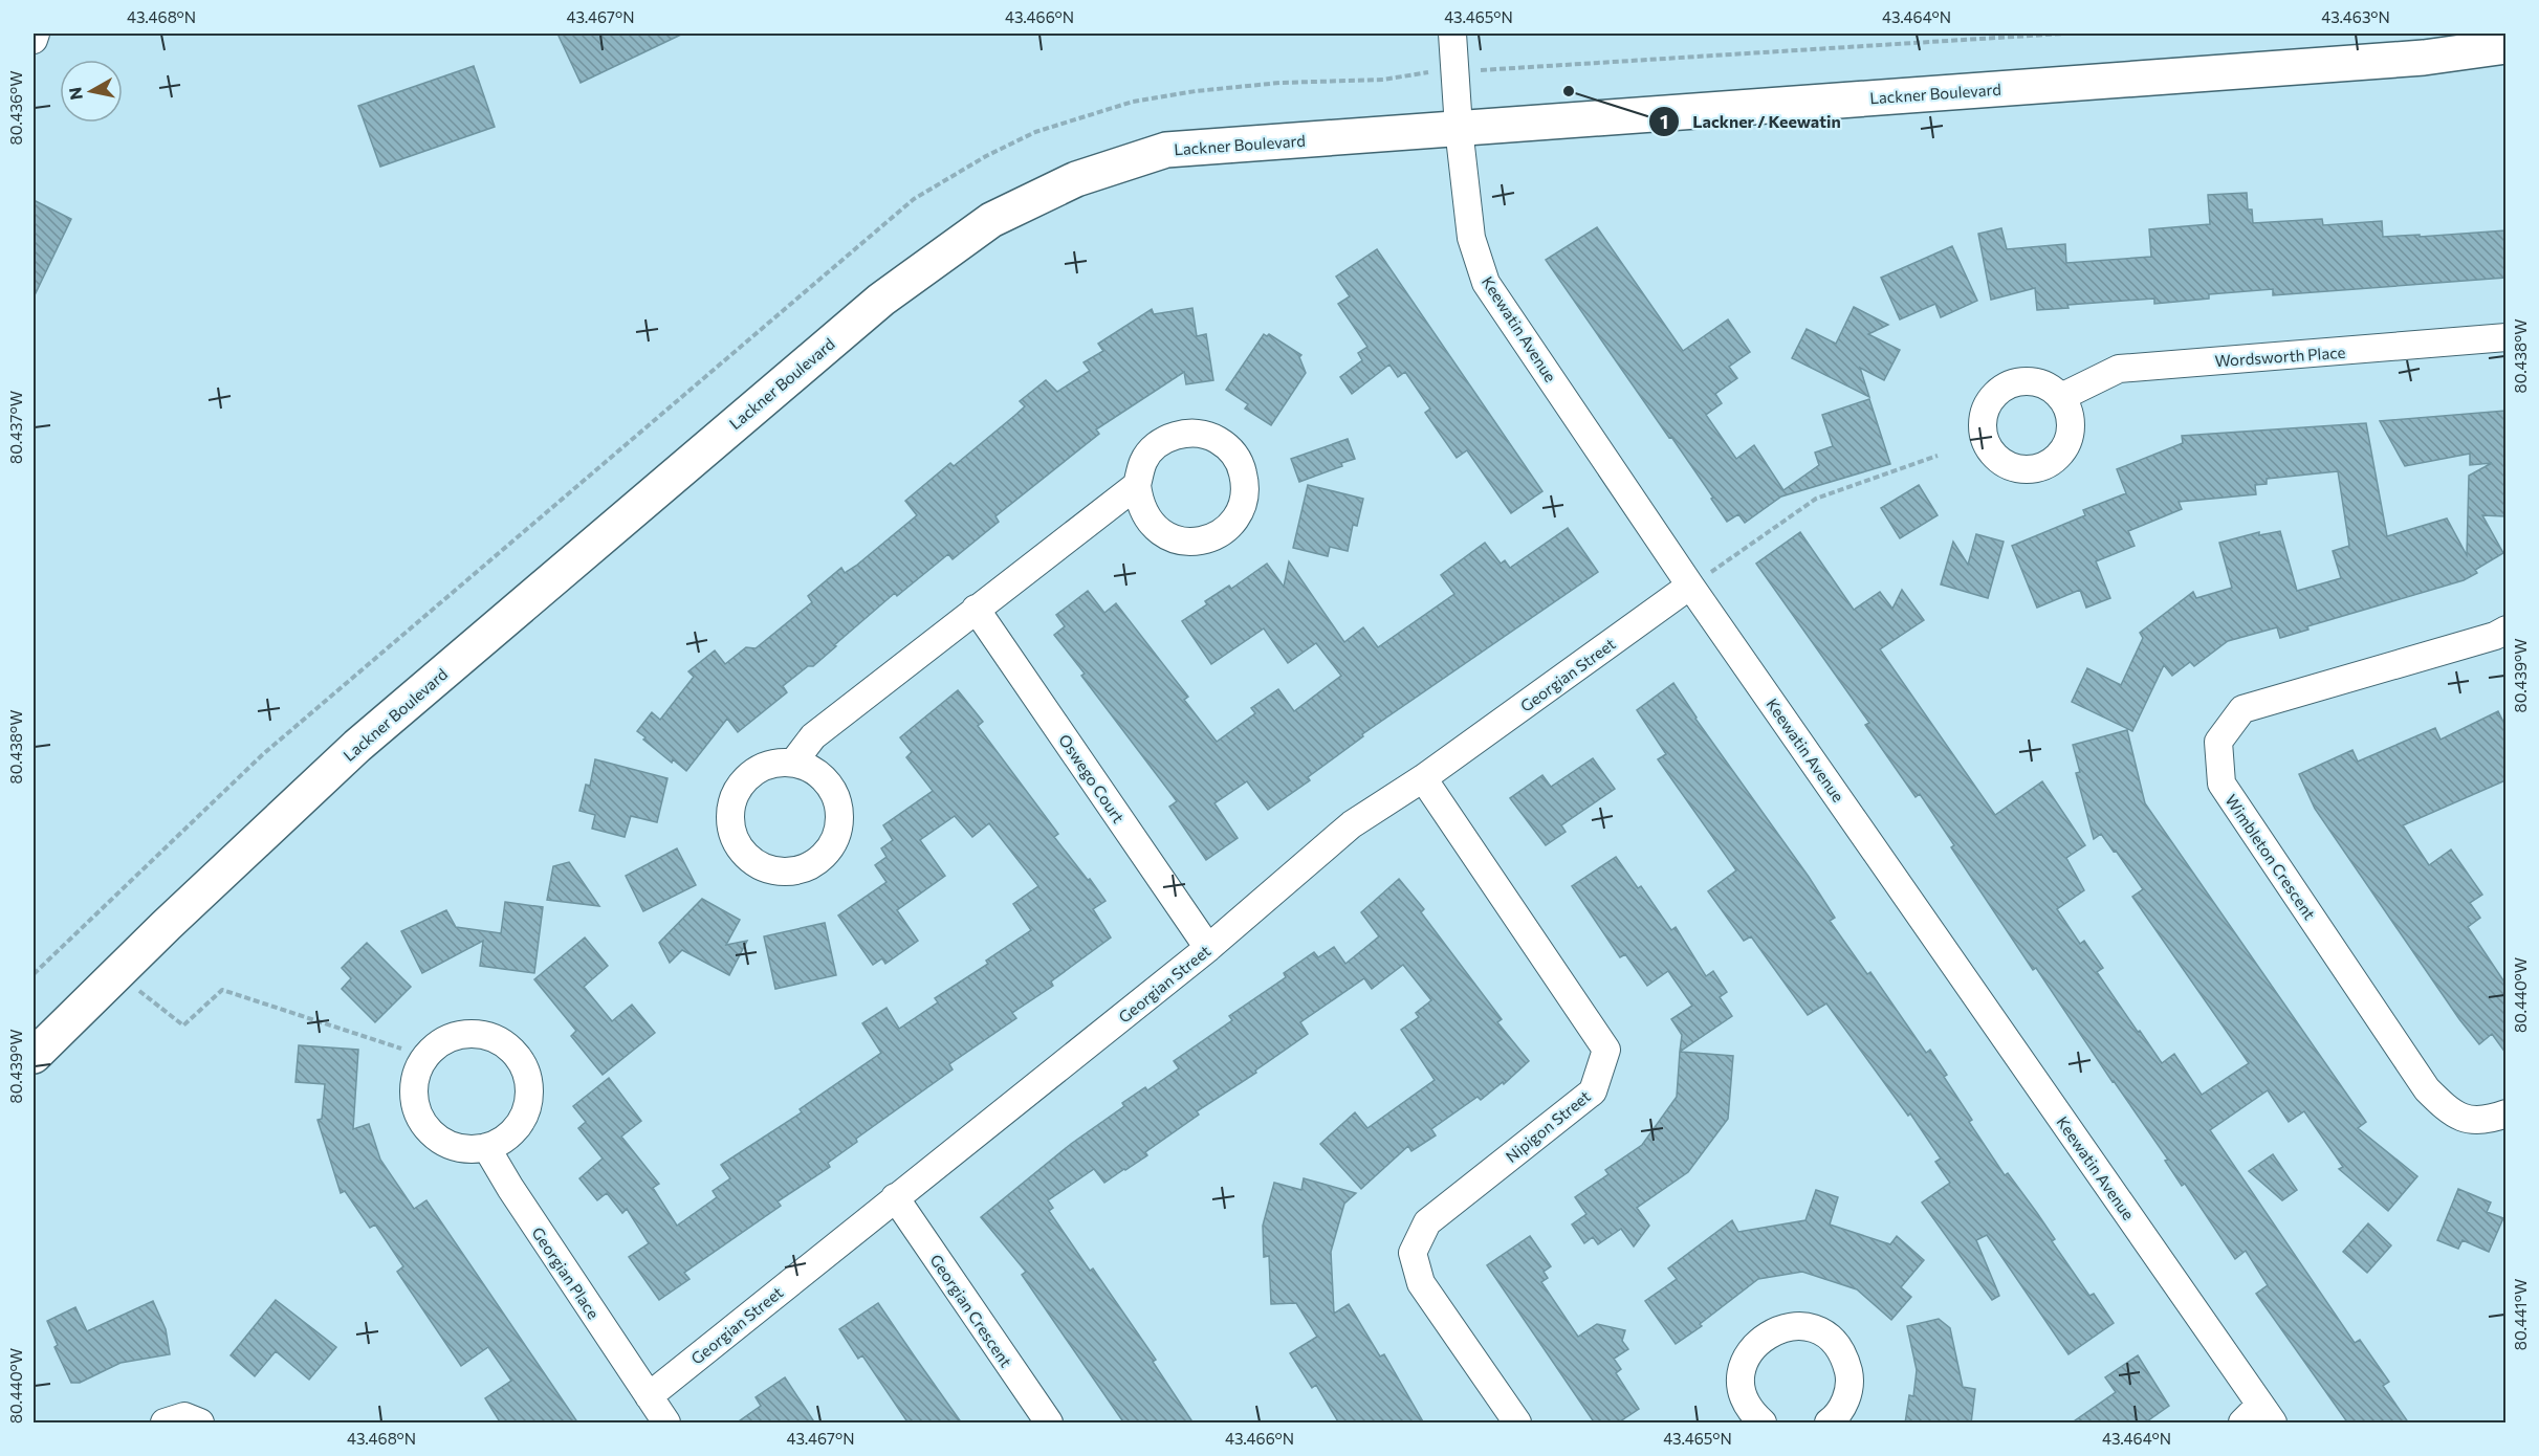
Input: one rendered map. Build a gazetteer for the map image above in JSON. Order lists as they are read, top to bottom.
{
  "streets": {
    "main road": ["Lackner Boulevard"],
    "street": [
      "Keewatin Avenue",
      "Wordsworth Place",
      "Georgian Street",
      "Oswego Court",
      "Wimbleton Crescent",
      "Nipigon Street",
      "Georgian Place",
      "Georgian Crescent"
    ]
  },
  "crossings": [
    ["Lackner Boulevard", "Keewatin Avenue"],
    ["Keewatin Avenue", "Georgian Street"],
    ["Georgian Street", "Oswego Court"],
    ["Georgian Street", "Nipigon Street"],
    ["Georgian Street", "Georgian Place"],
    ["Georgian Street", "Georgian Crescent"]
  ],
  "places": ["Lackner / Keewatin"],
  "north": "left",
  "coordinates": [
    "43.468°N",
    "43.467°N",
    "43.466°N",
    "43.465°N",
    "43.464°N",
    "43.463°N",
    "80.436°W",
    "80.438°W",
    "80.437°W",
    "80.439°W",
    "80.440°W",
    "80.441°W"
  ]
}
